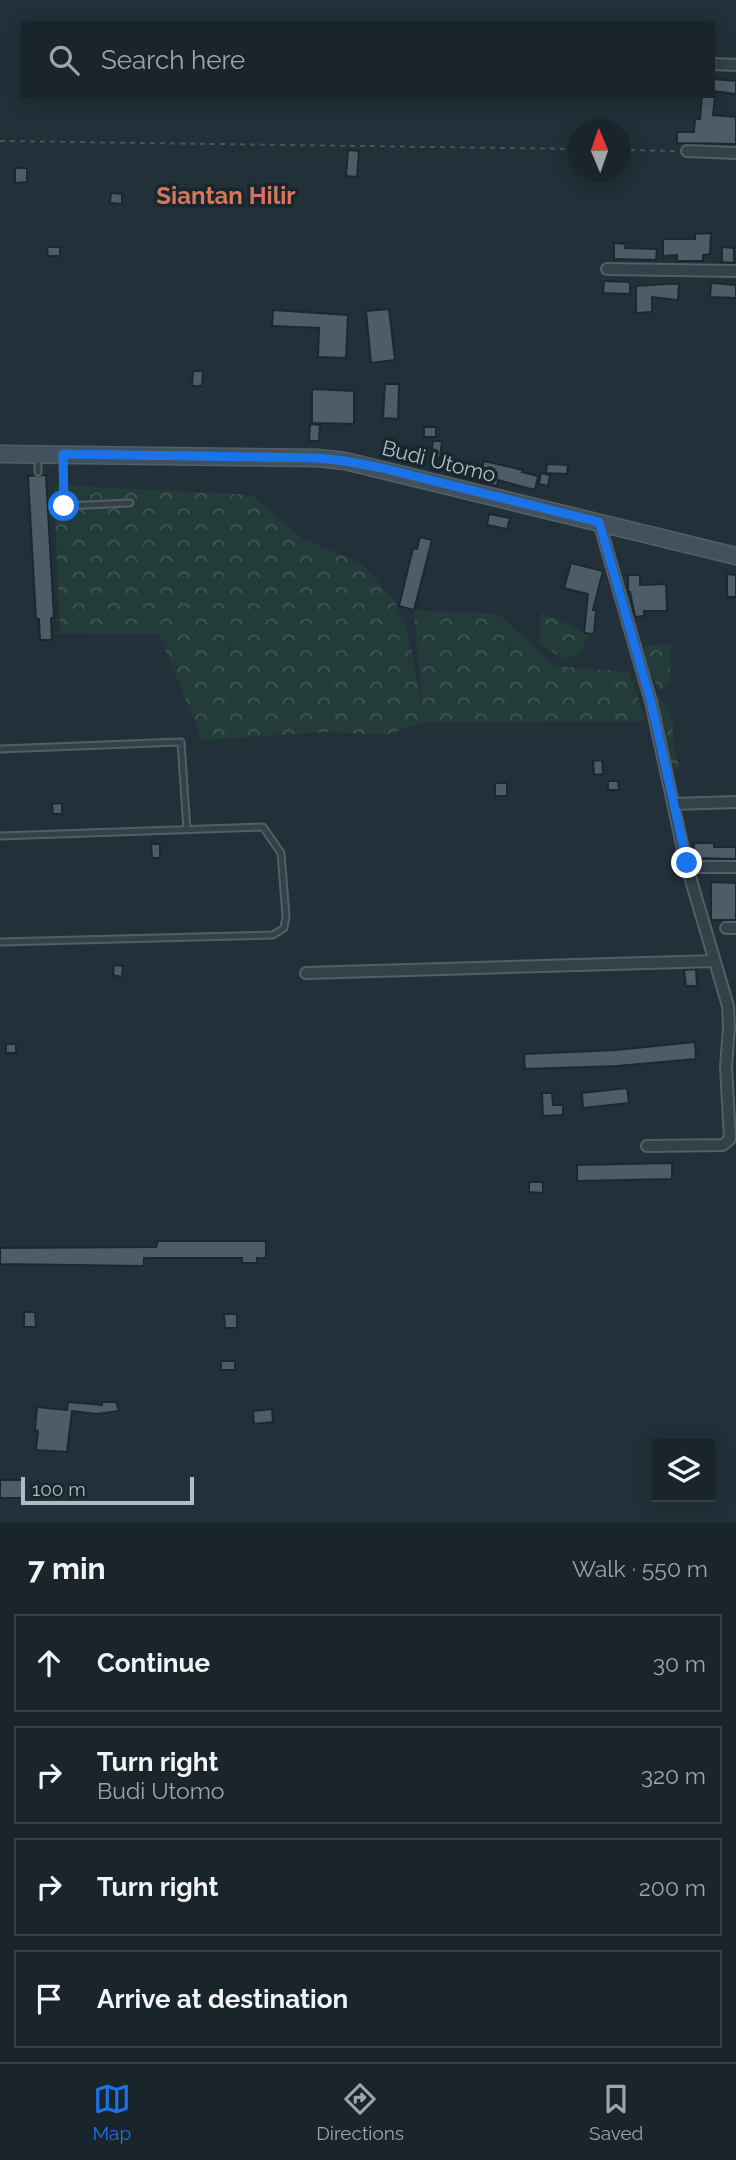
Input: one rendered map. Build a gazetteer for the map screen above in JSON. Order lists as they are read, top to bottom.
{
  "streets": {
    "street": ["Budi Utomo"]
  },
  "districts": ["Siantan Hilir"],
  "scale_bar": "100 m",
  "north": "top",
  "page": {
    "search": "Search here",
    "scale": "100 m",
    "heading": ["7 min", "Walk · 550 m"],
    "list": [
      ["Continue", "30 m"],
      ["Turn right", "Budi Utomo", "320 m"],
      ["Turn right", "200 m"],
      "Arrive at destination"
    ],
    "nav": ["Map", "Directions", "Saved"]
  }
}
